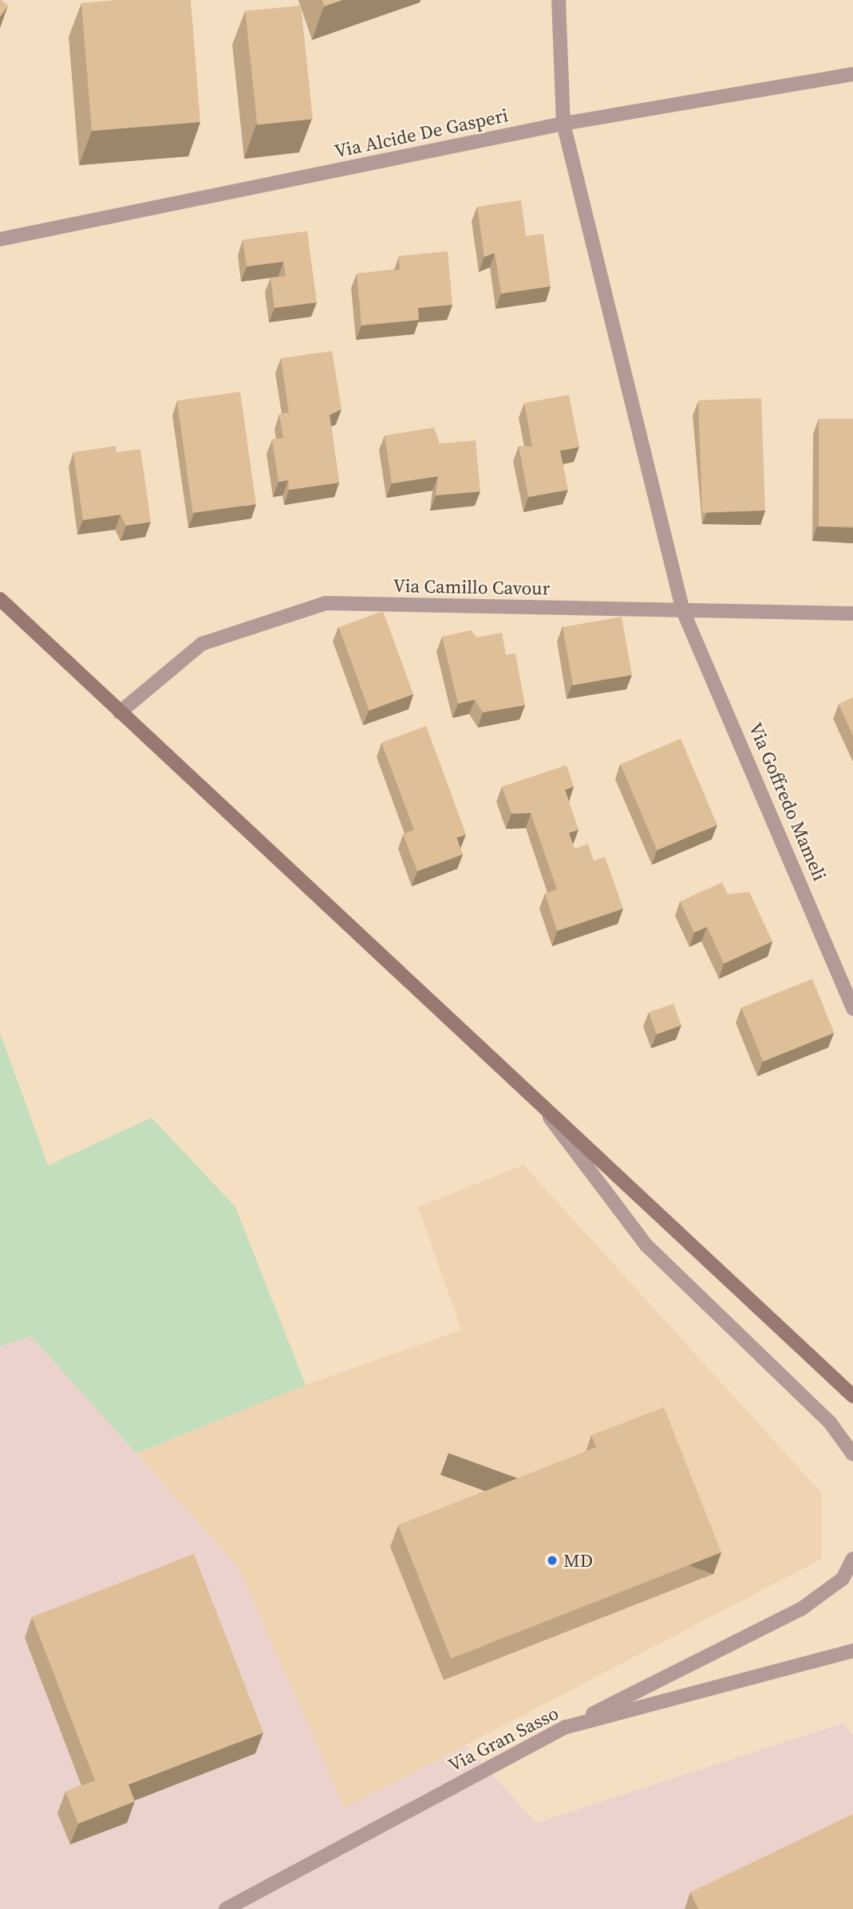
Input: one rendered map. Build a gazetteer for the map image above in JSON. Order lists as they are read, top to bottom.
{
  "streets": {
    "street": [
      "Via Alcide De Gasperi",
      "Via Camillo Cavour",
      "Via Goffredo Mameli",
      "Via Gran Sasso"
    ]
  },
  "crossings": [
    ["Via Alcide De Gasperi", "Via Goffredo Mameli"],
    ["Via Camillo Cavour", "Via Goffredo Mameli"]
  ],
  "places": ["MD"]
}
